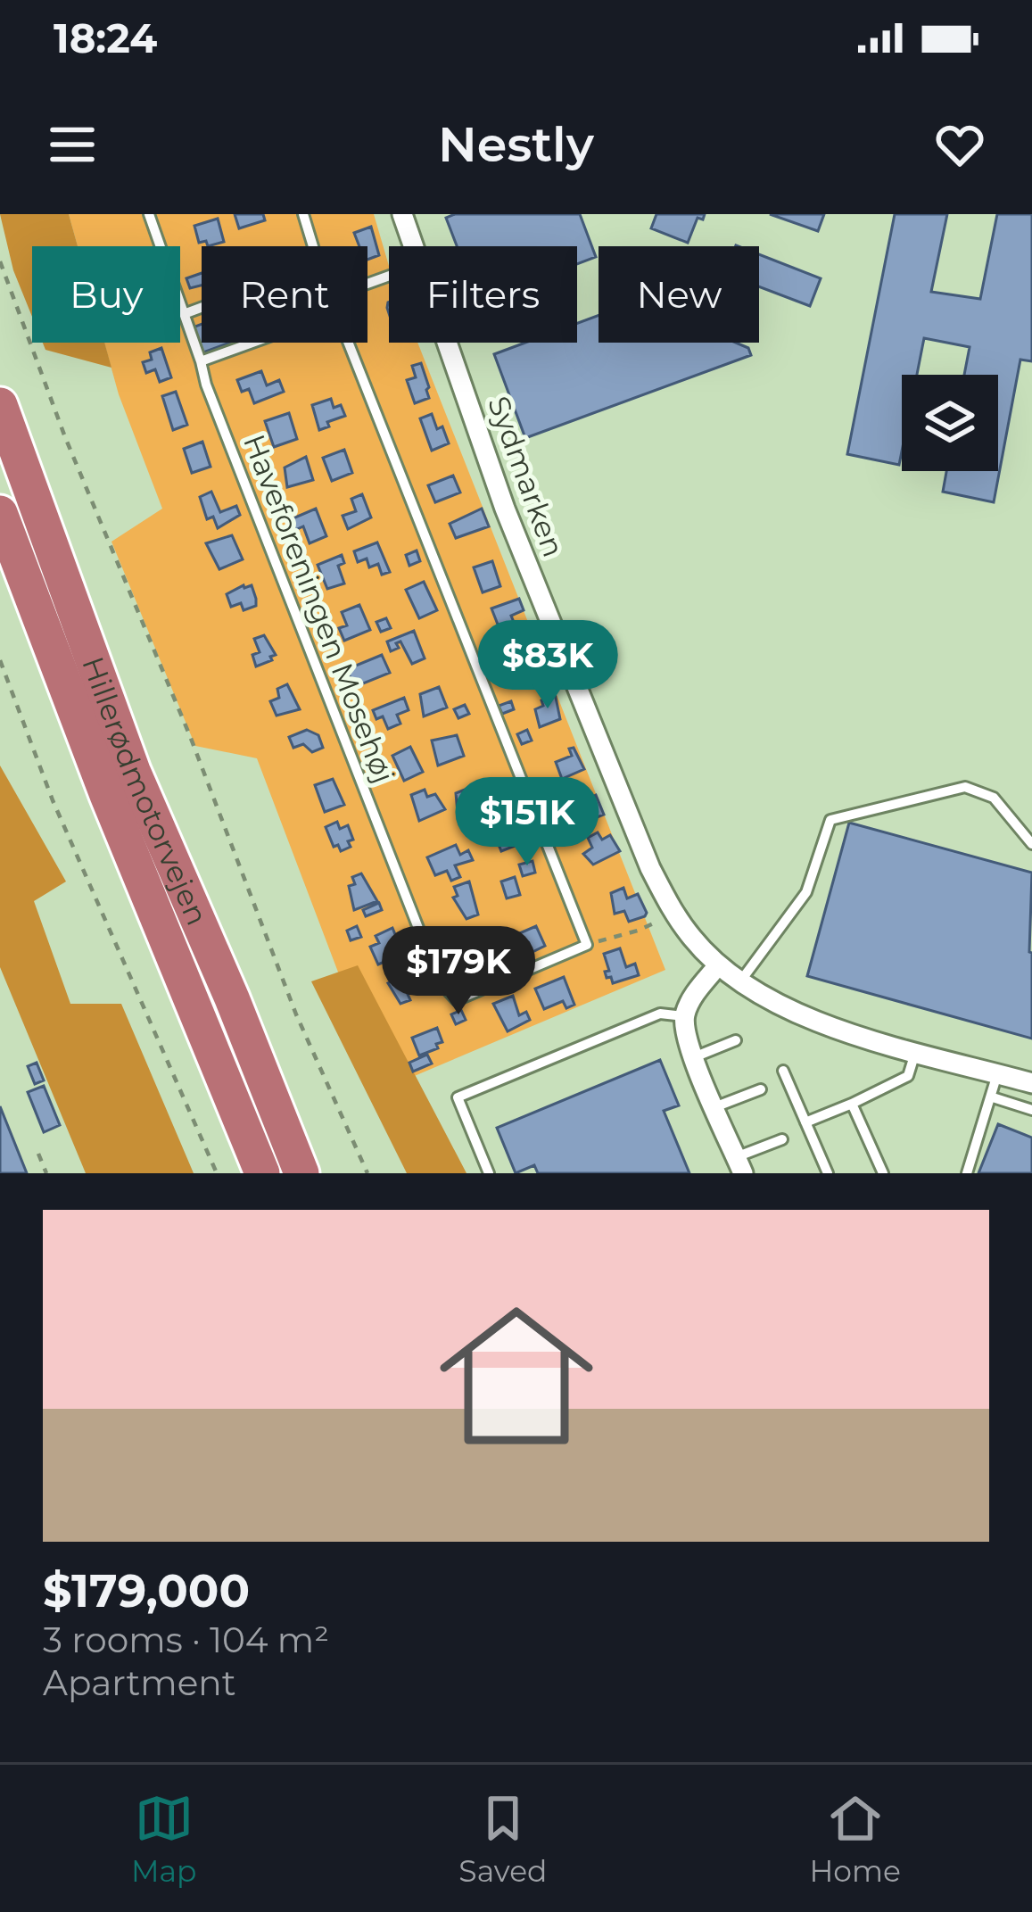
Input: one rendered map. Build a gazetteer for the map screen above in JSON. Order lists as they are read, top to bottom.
{
  "streets": {
    "highway": ["Hillerødmotorvejen"],
    "street": ["Sydmarken"],
    "lane": ["Haveforeningen Mosehøj"]
  },
  "page": {
    "status": "18:24",
    "header": "Nestly",
    "chip": [
      "Buy",
      "Rent",
      "Filters",
      "New"
    ],
    "price": ["$83K", "$151K", "$179K"],
    "list": [
      {
        "name": "$179,000",
        "note": "3 rooms · 104 m² · Apartment"
      }
    ],
    "tabs": ["Map", "Saved", "Home"]
  }
}
